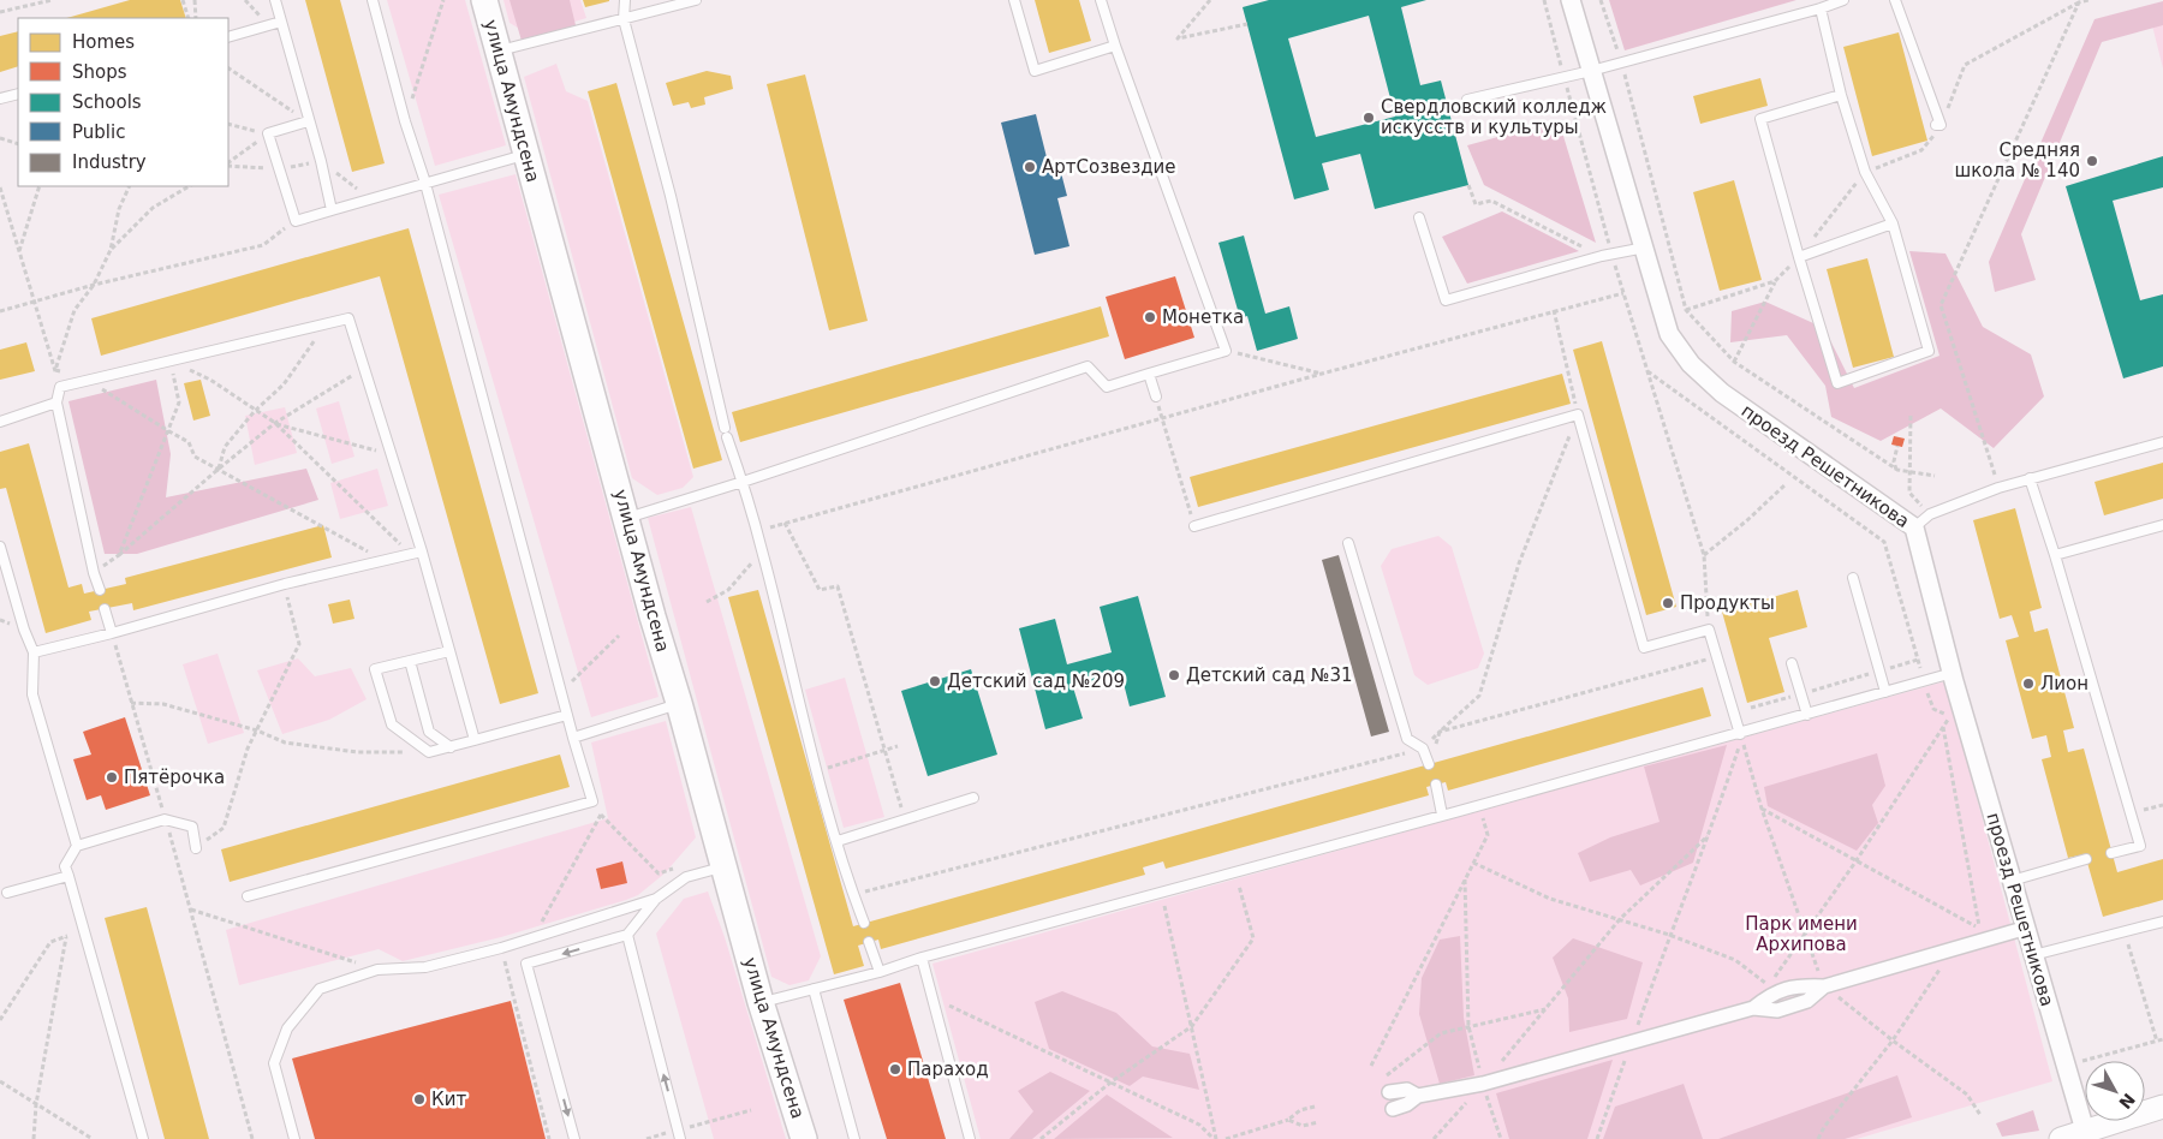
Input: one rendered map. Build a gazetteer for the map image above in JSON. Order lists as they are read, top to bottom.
{
  "streets": {
    "main road": ["улица Амундсена"],
    "street": ["проезд Решетникова"]
  },
  "parks": ["Парк имени Архипова"],
  "places": [
    "Свердловский колледж искусств и культуры",
    "Средняя школа № 140",
    "АртСозвездие",
    "Монетка",
    "Продукты",
    "Детский сад №31",
    "Детский сад №209",
    "Лион",
    "Пятёрочка",
    "Параход",
    "Кит"
  ],
  "legend": [
    "Homes",
    "Shops",
    "Schools",
    "Public",
    "Industry"
  ],
  "north": "bottom right"
}
